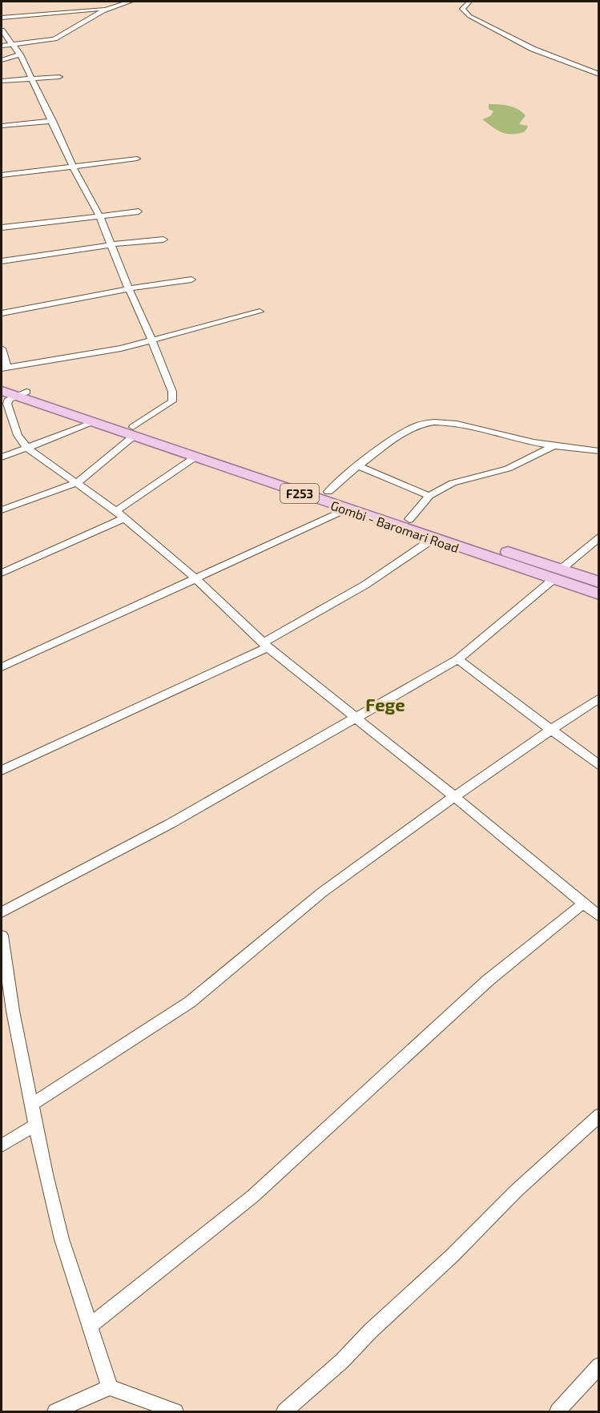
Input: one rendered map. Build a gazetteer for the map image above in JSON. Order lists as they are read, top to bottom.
{
  "streets": {
    "main road": ["F253", "Gombi - Baromari Road"]
  },
  "districts": ["Fege"]
}
